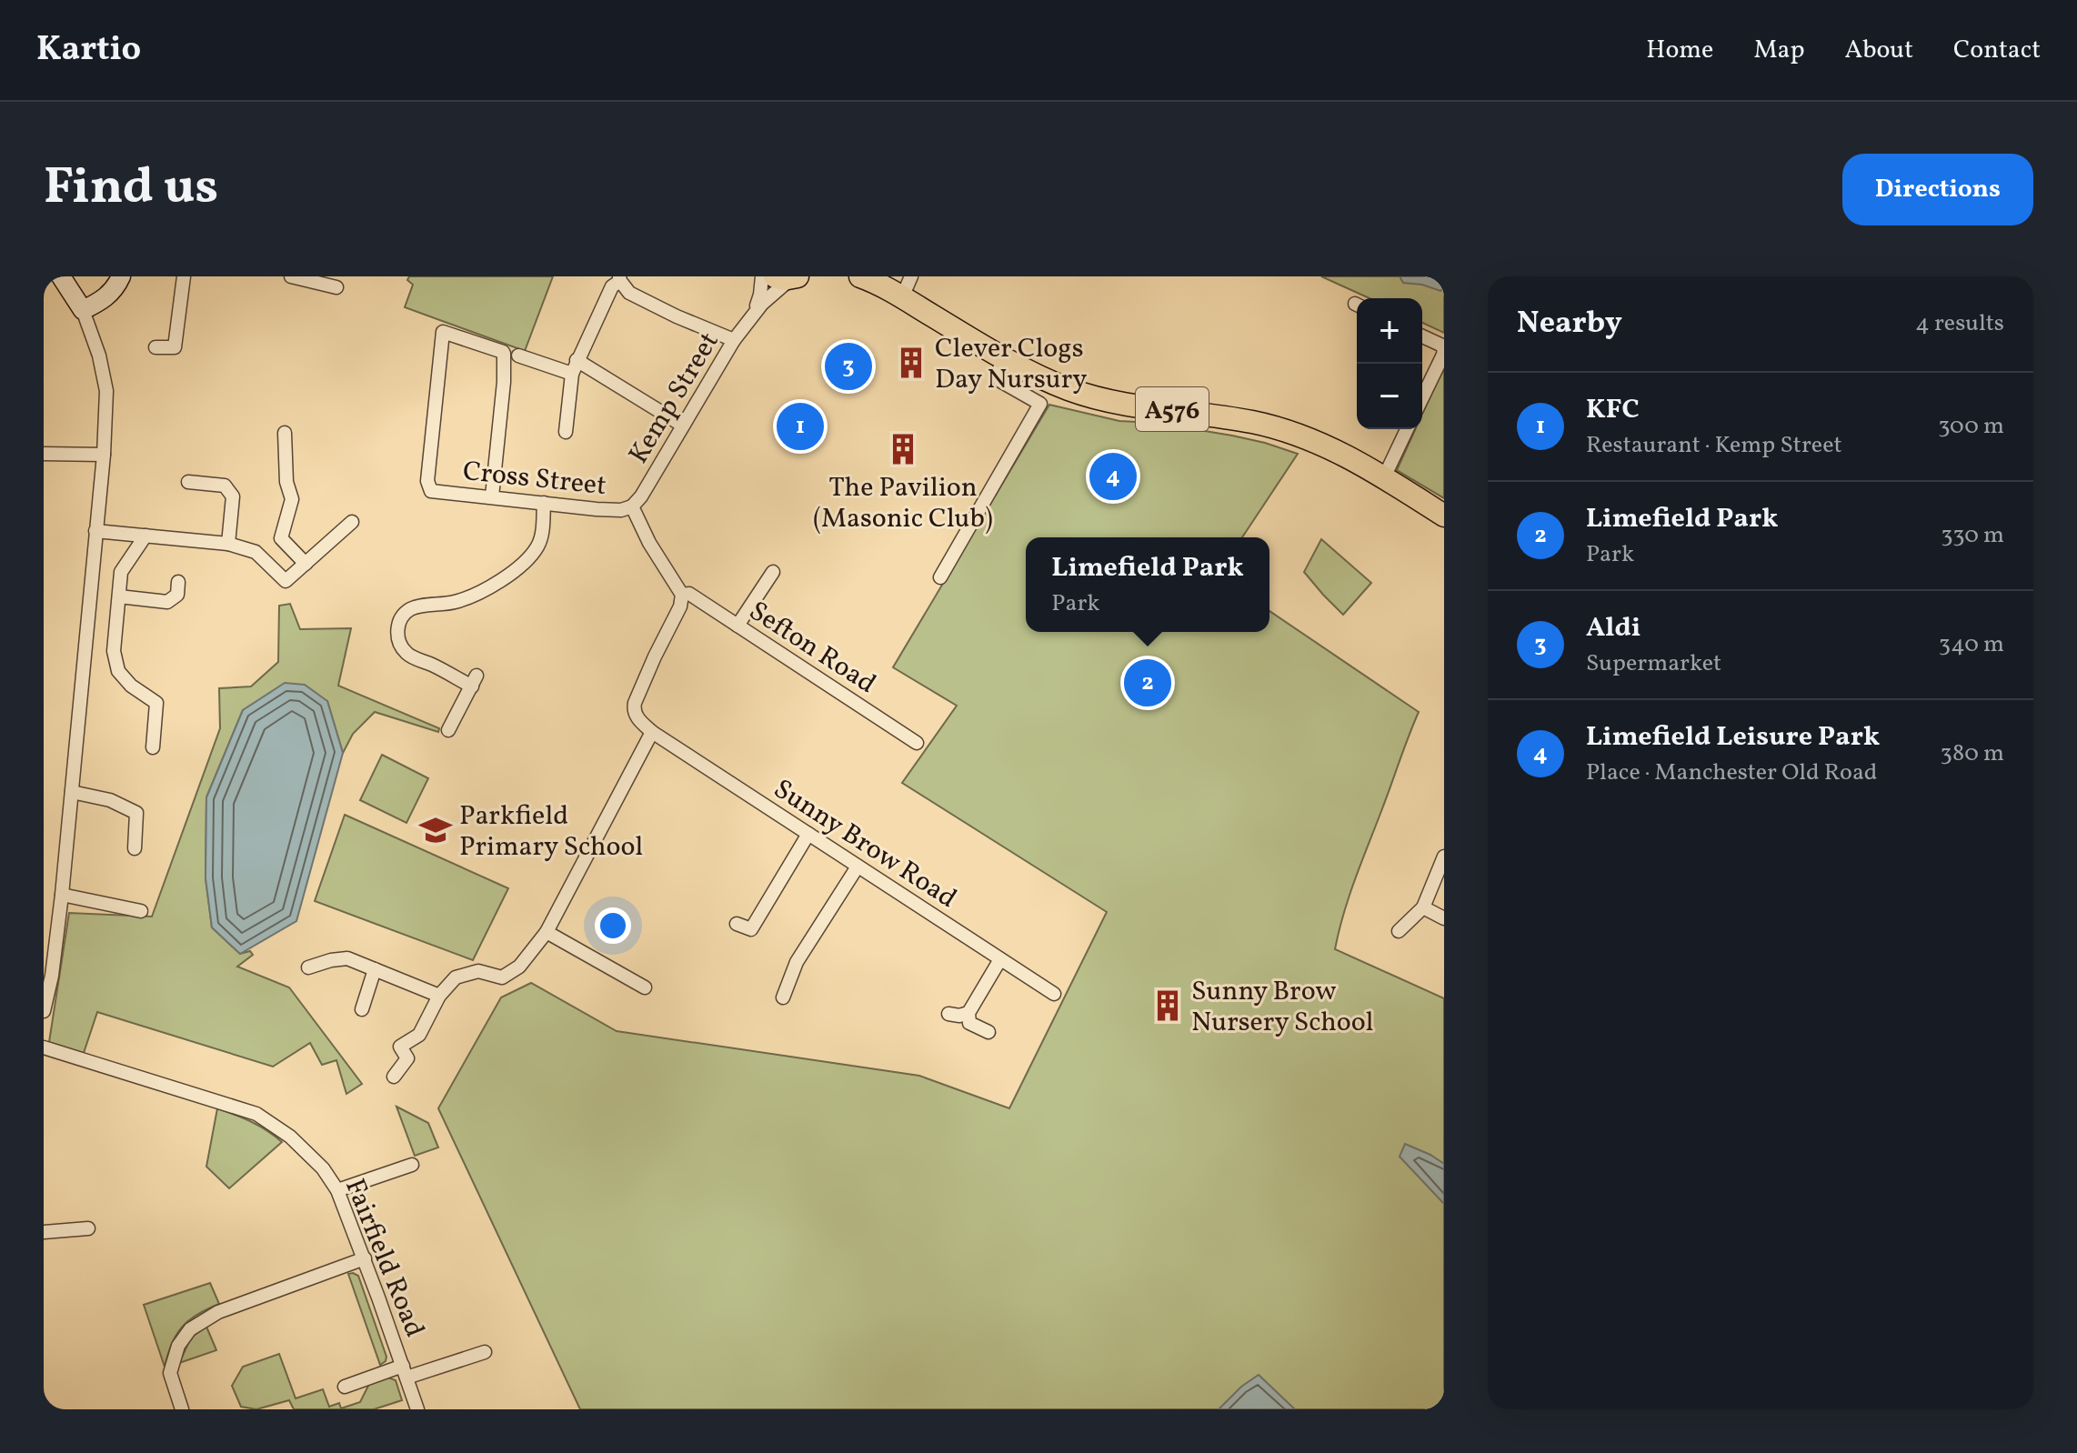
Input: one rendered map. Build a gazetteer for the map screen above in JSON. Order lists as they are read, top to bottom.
{
  "streets": {
    "main road": ["A576"],
    "street": [
      "Kemp Street",
      "Cross Street",
      "Sefton Road",
      "Sunny Brow Road",
      "Fairfield Road"
    ]
  },
  "crossings": [
    ["Kemp Street", "Cross Street"]
  ],
  "places": {
    "building": ["Clever Clogs Day Nursury", "The Pavilion (Masonic Club)", "Sunny Brow Nursery School"],
    "school or university": ["Parkfield Primary School"]
  },
  "page": {
    "header": "Kartio",
    "nav": [
      "Home",
      "Map",
      "About",
      "Contact"
    ],
    "title": "Find us",
    "buttons": "Directions",
    "heading": ["Nearby", "4 results"],
    "map_buttons": ["+", "−"],
    "pins": [
      "3",
      "1",
      "4",
      "2"
    ],
    "list": [
      {
        "mark": "1",
        "name": "KFC",
        "note": "Restaurant · Kemp Street",
        "value": "300 m"
      },
      {
        "mark": "2",
        "name": "Limefield Park",
        "note": "Park",
        "value": "330 m"
      },
      {
        "mark": "3",
        "name": "Aldi",
        "note": "Supermarket",
        "value": "340 m"
      },
      {
        "mark": "4",
        "name": "Limefield Leisure Park",
        "note": "Place · Manchester Old Road",
        "value": "380 m"
      }
    ],
    "popup": ["Limefield Park", "Park"]
  }
}
